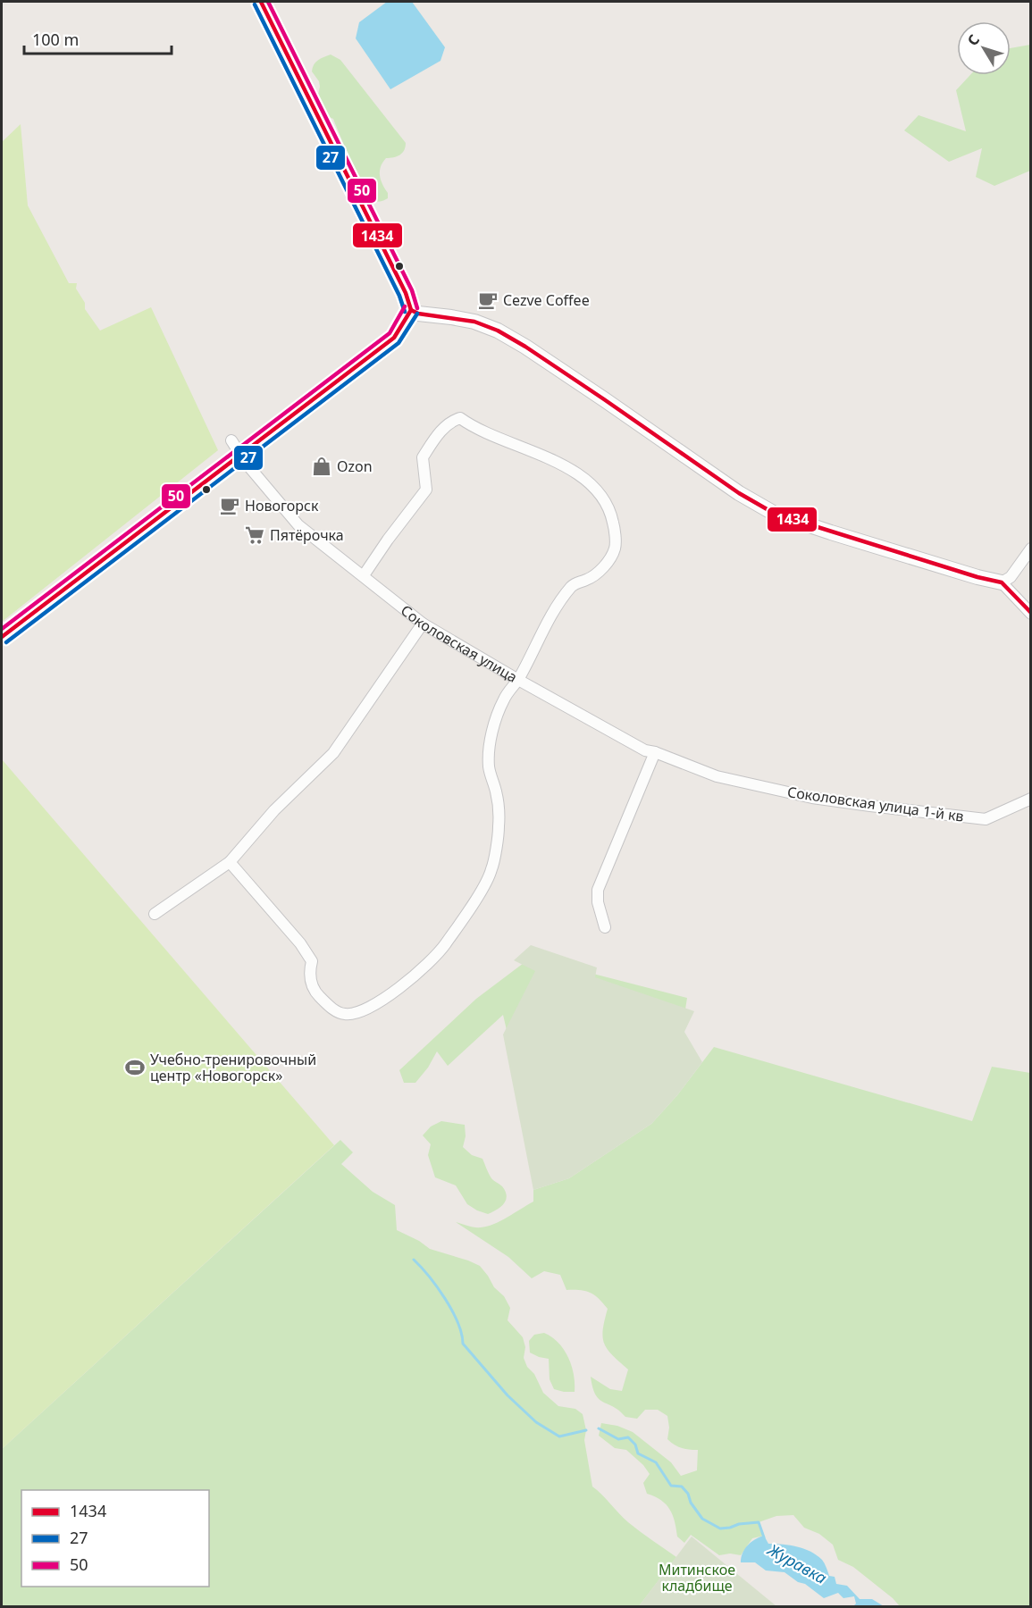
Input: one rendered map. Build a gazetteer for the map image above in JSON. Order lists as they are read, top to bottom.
{
  "streets": {
    "street": ["Соколовская улица", "Соколовская улица 1-й кв"]
  },
  "crossings": [
    ["Соколовская улица", "Соколовская улица 1-й кв"]
  ],
  "water": ["Журавка"],
  "parks": ["Митинское кладбище"],
  "places": {
    "cafe": ["Cezve Coffee", "Новогорск"],
    "shop": ["Ozon"],
    "supermarket": ["Пятёрочка"],
    "sports": ["Учебно-тренировочный центр «Новогорск»"]
  },
  "lines": ["transit line 1434", "transit line 50", "transit line 27"],
  "legend": ["1434", "27", "50"],
  "scale_bar": "100 m",
  "north": "top left"
}
